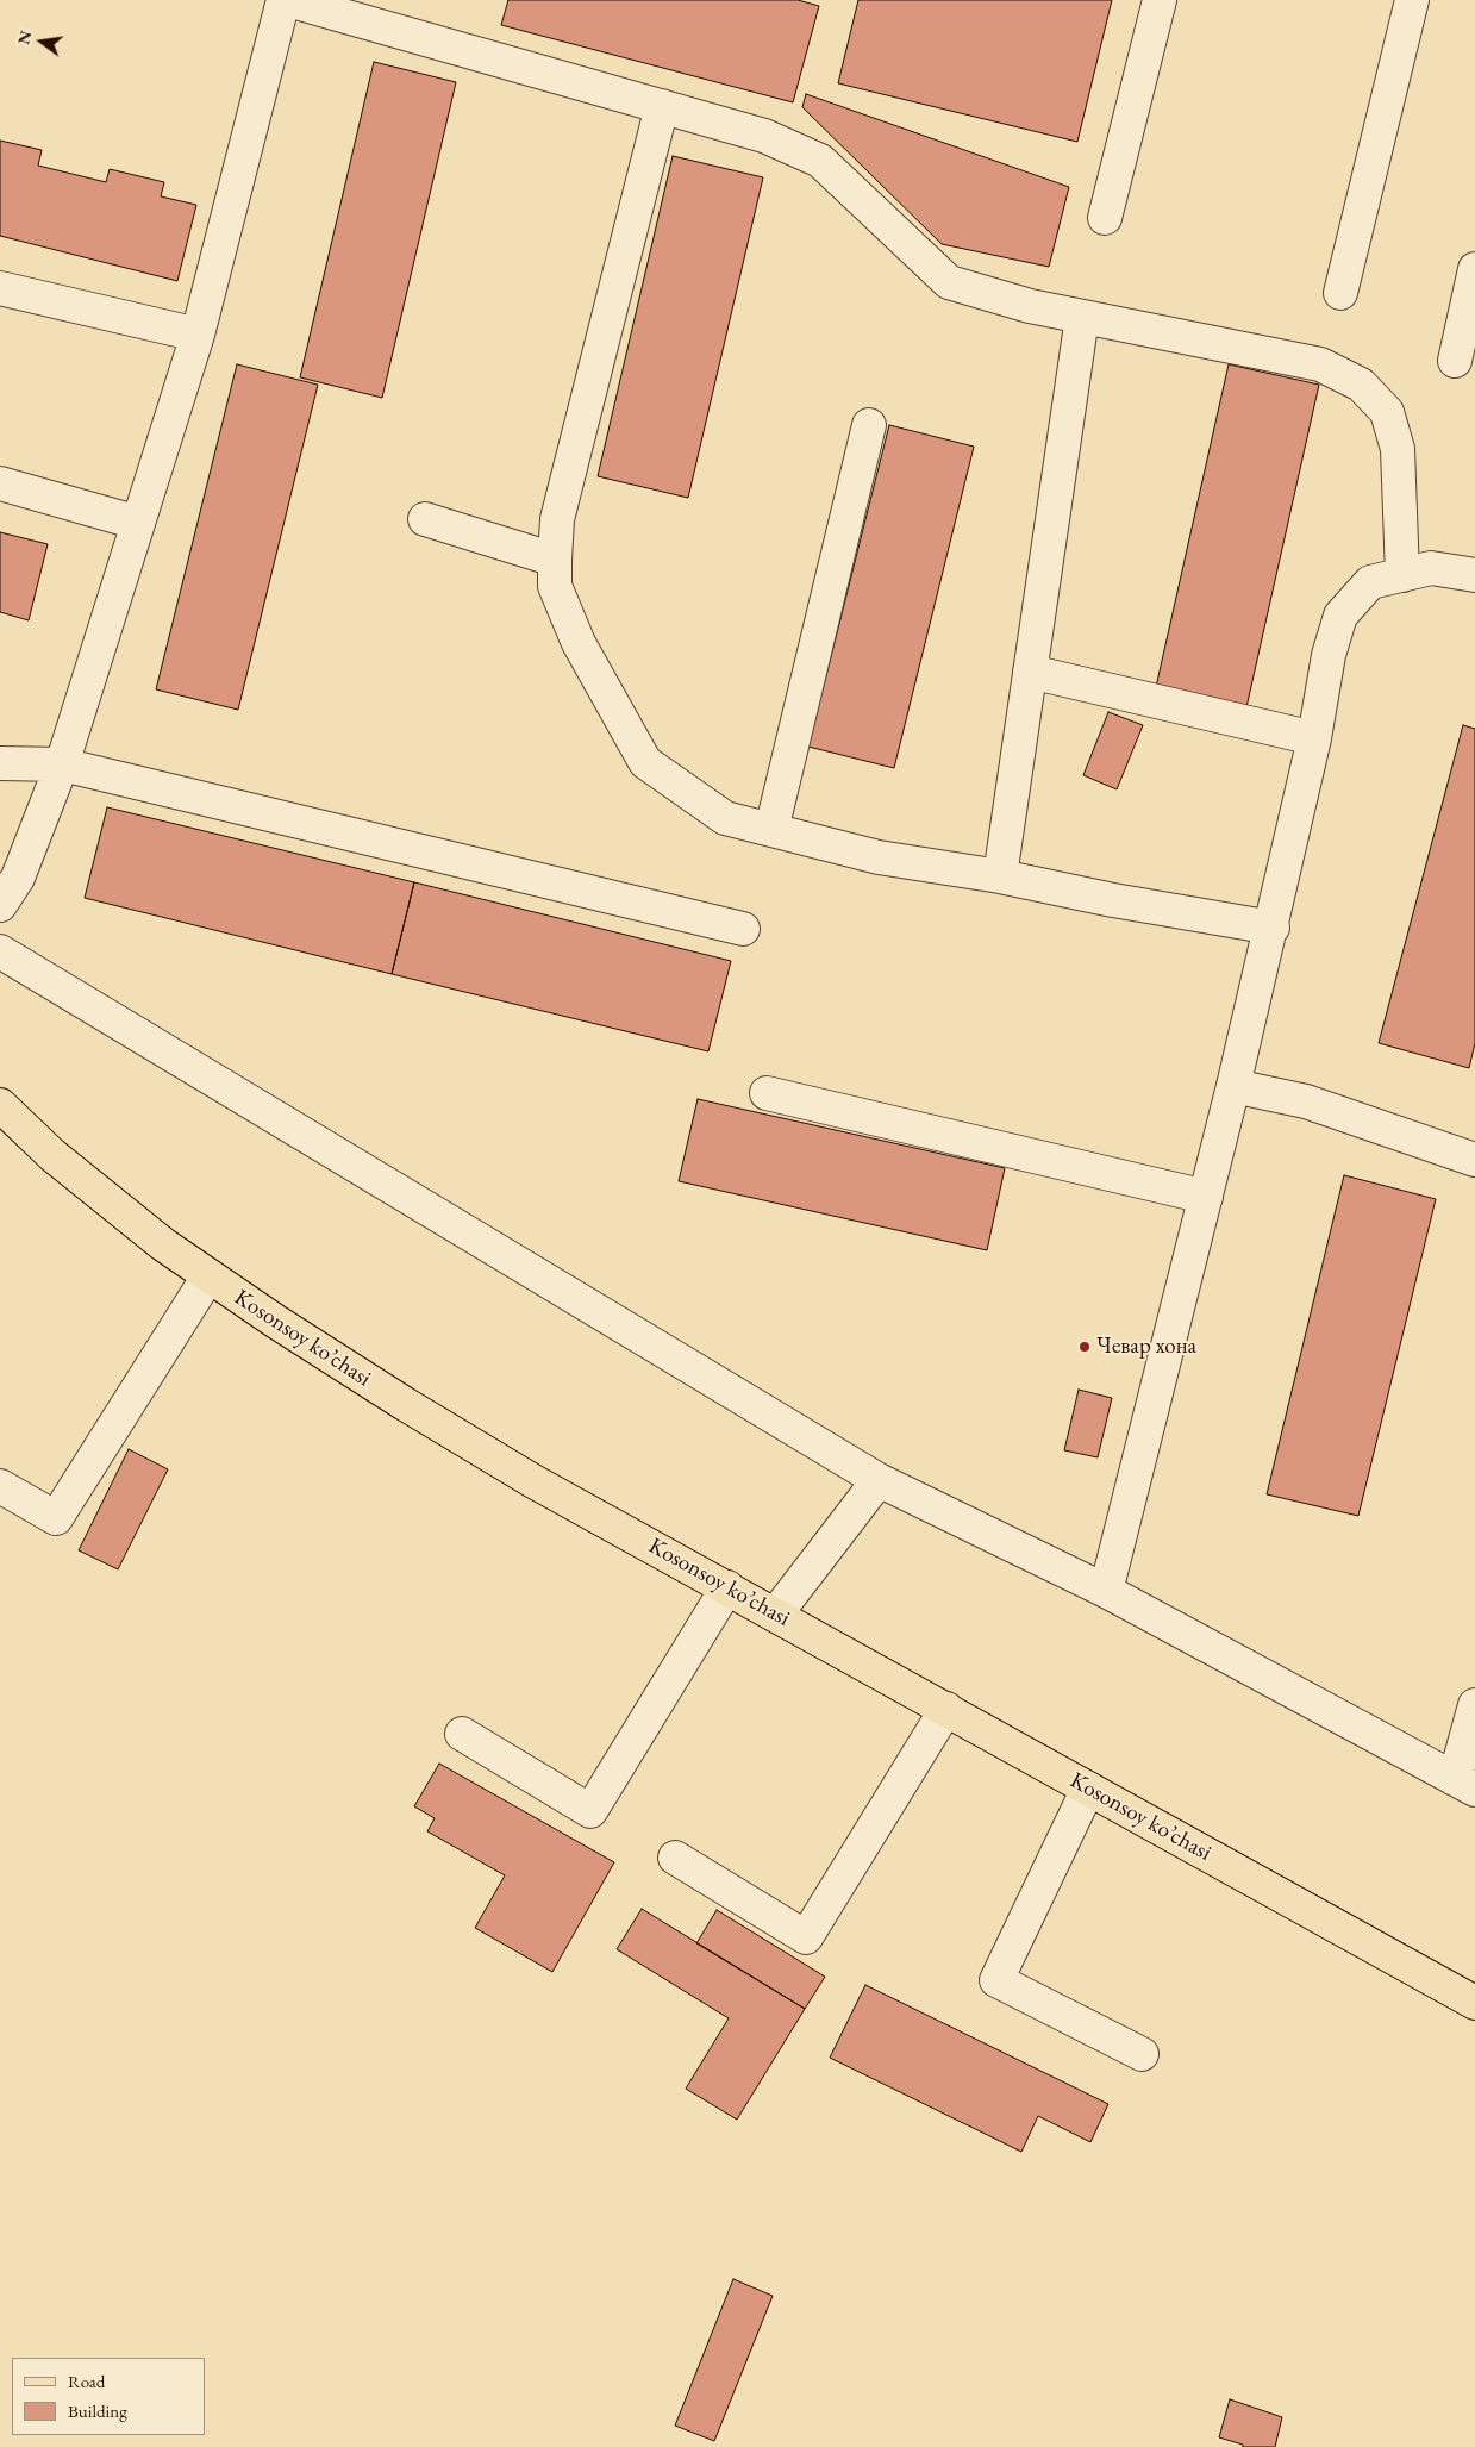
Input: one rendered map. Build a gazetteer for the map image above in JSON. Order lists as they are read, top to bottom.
{
  "streets": {
    "main road": ["Kosonsoy ko’chasi"]
  },
  "places": ["Чевар хона"],
  "legend": ["Road", "Building"],
  "north": "left"
}
